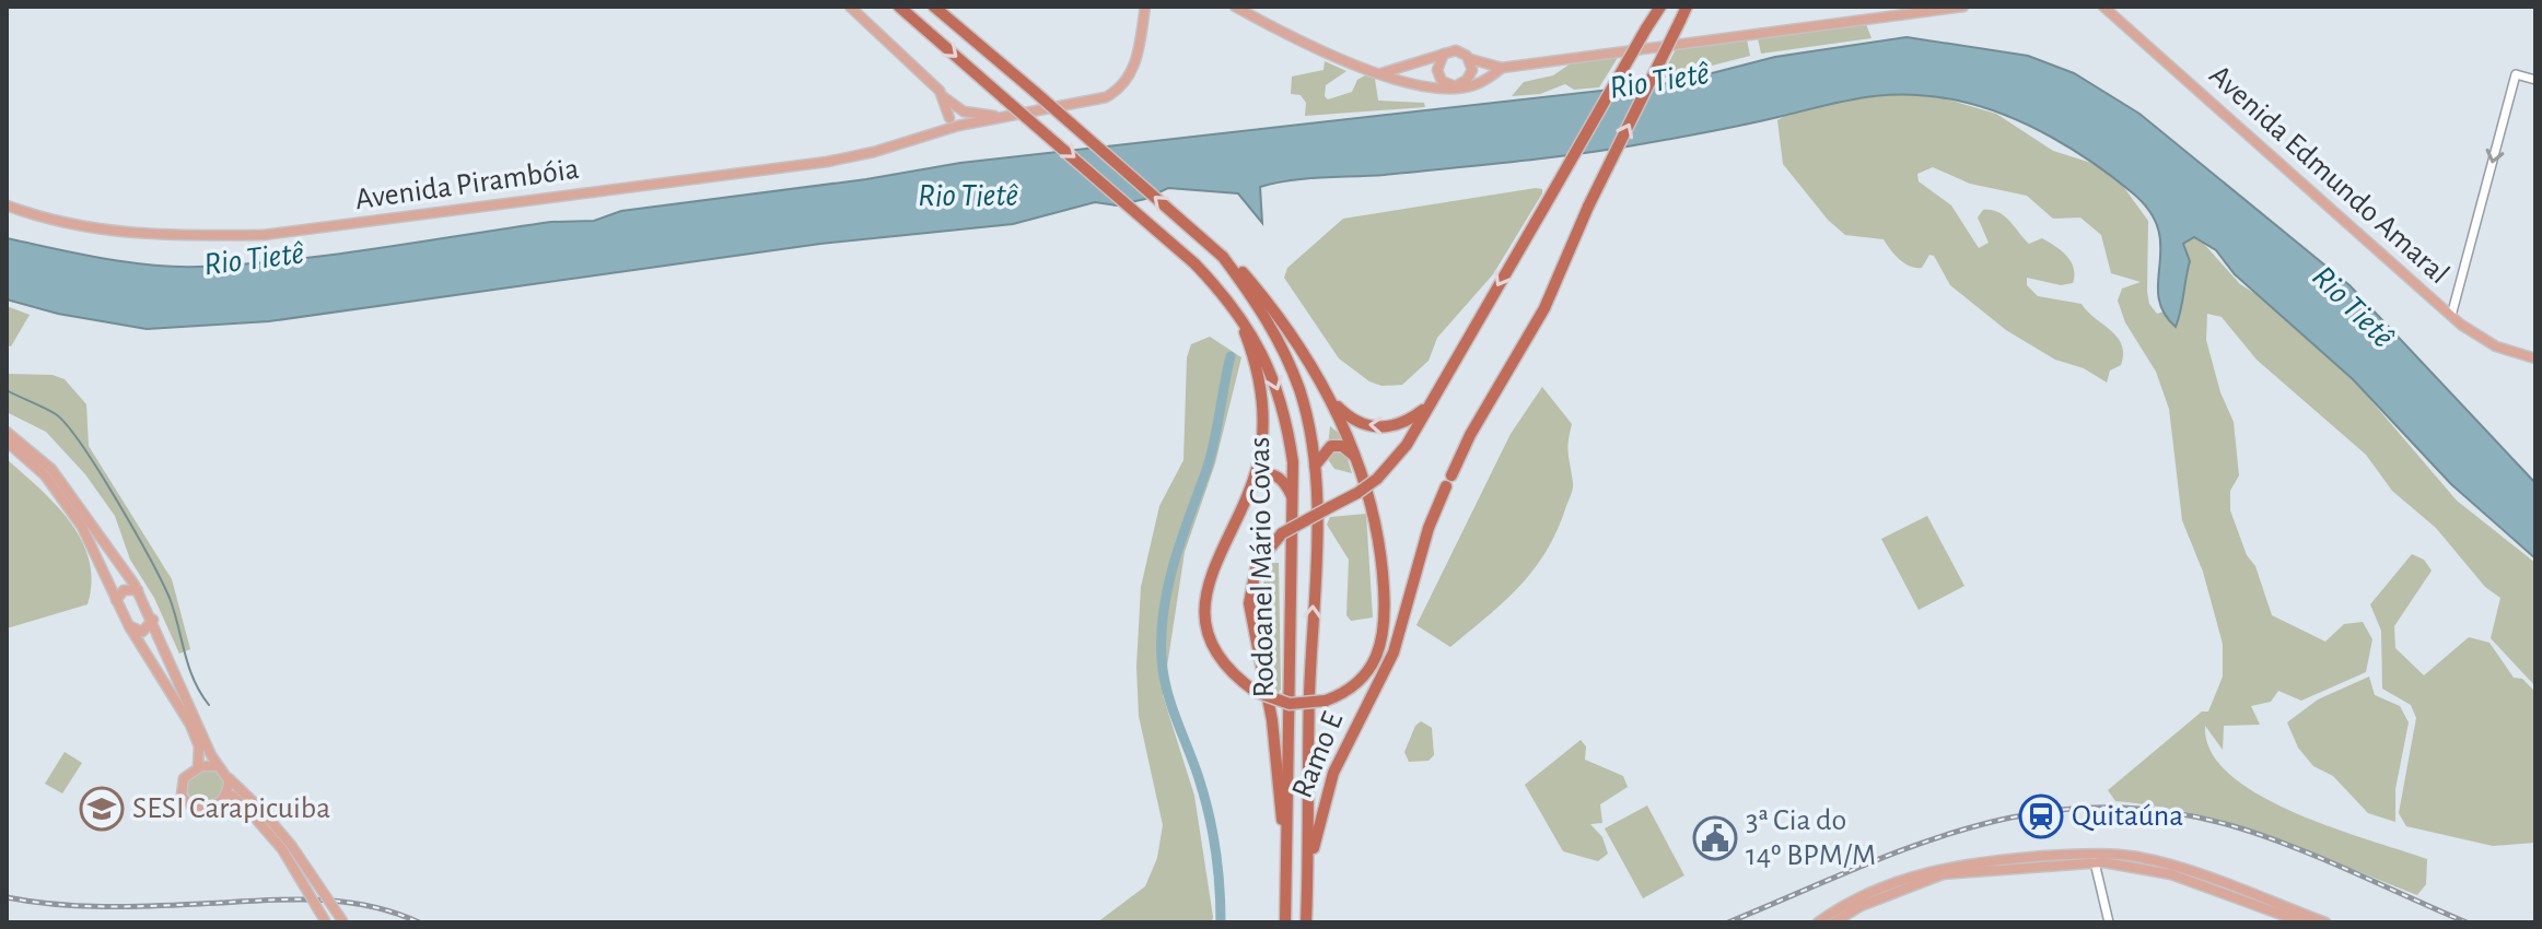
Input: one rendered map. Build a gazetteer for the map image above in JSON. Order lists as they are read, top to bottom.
{
  "streets": {
    "highway": ["Rodoanel Mário Covas", "Ramo E"],
    "main road": ["Avenida Edmundo Amaral", "Avenida Pirambóia"]
  },
  "crossings": [
    ["Rodoanel Mário Covas", "Ramo E"]
  ],
  "water": ["Rio Tietê"],
  "places": {
    "school or university": ["SESI Carapicuiba"],
    "station": ["Quitaúna"],
    "public building": ["3ª Cia do 14º BPM/M"]
  }
}
